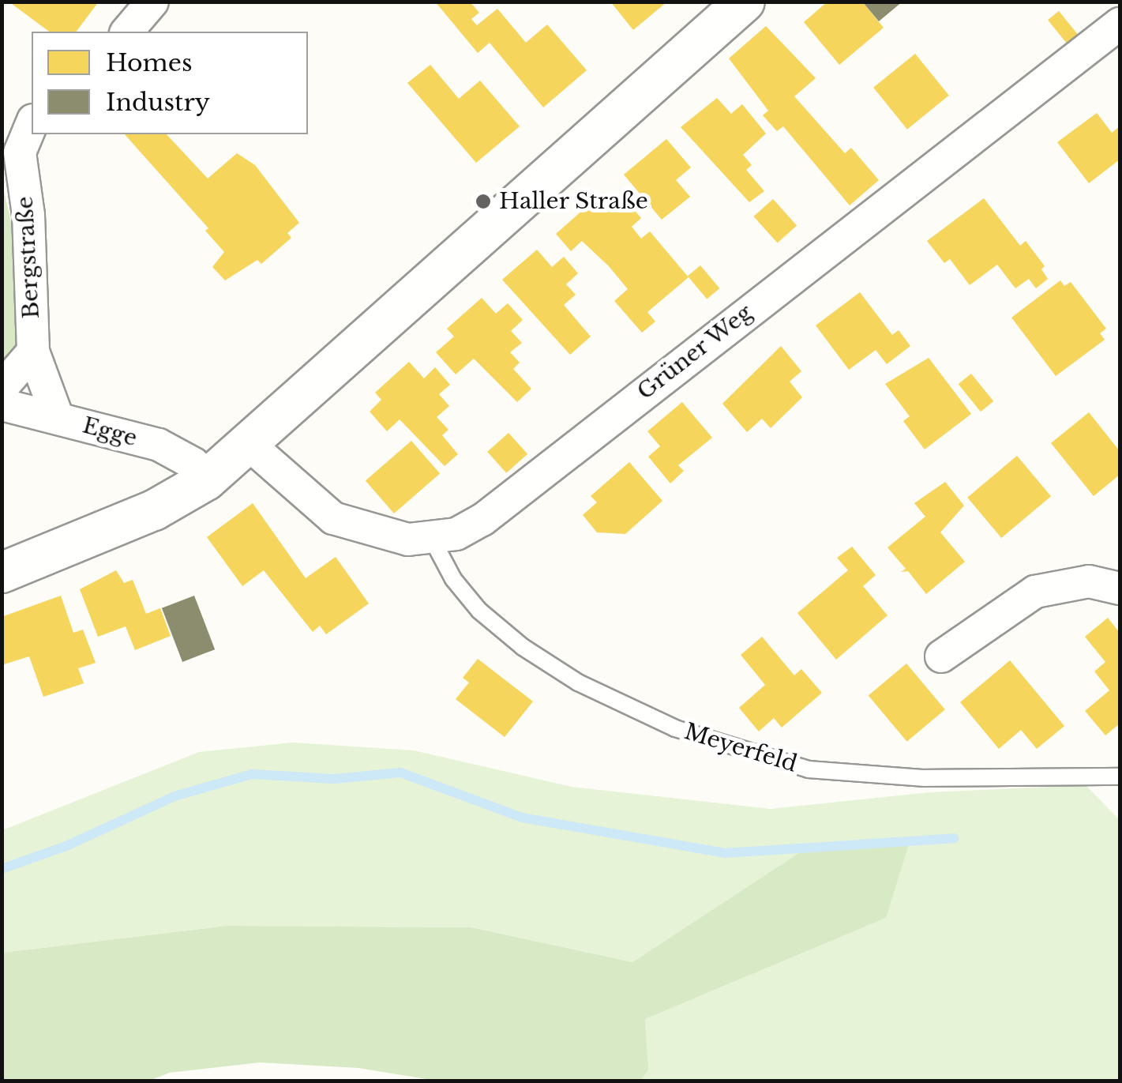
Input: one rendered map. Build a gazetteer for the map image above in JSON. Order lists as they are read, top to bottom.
{
  "streets": {
    "street": ["Bergstraße", "Grüner Weg", "Egge"],
    "lane": ["Meyerfeld"]
  },
  "crossings": [
    ["Bergstraße", "Egge"],
    ["Grüner Weg", "Meyerfeld"]
  ],
  "places": ["Haller Straße"],
  "legend": ["Homes", "Industry"]
}
